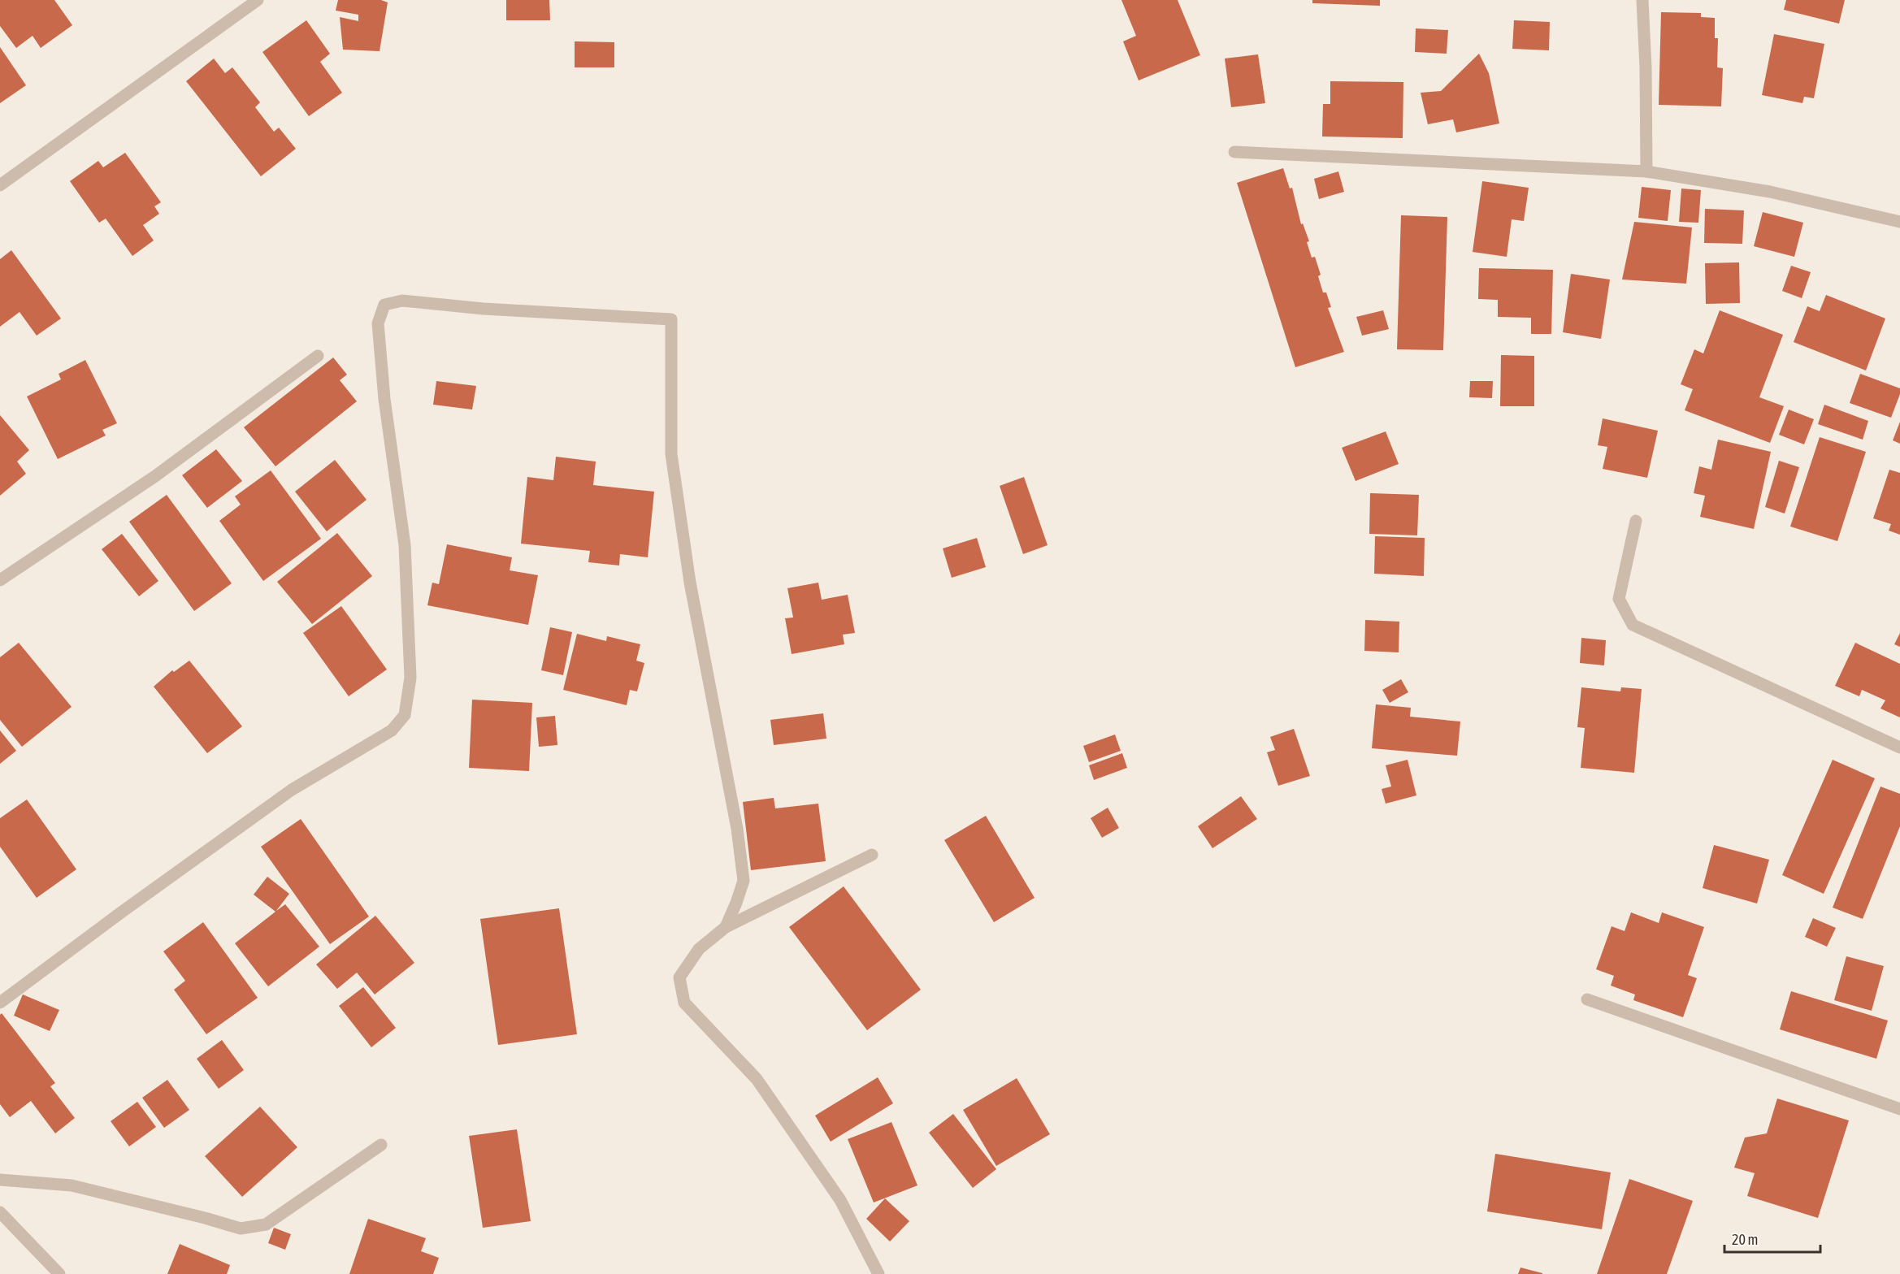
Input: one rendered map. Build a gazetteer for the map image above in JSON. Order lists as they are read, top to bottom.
{
  "scale_bar": "20 m"
}
